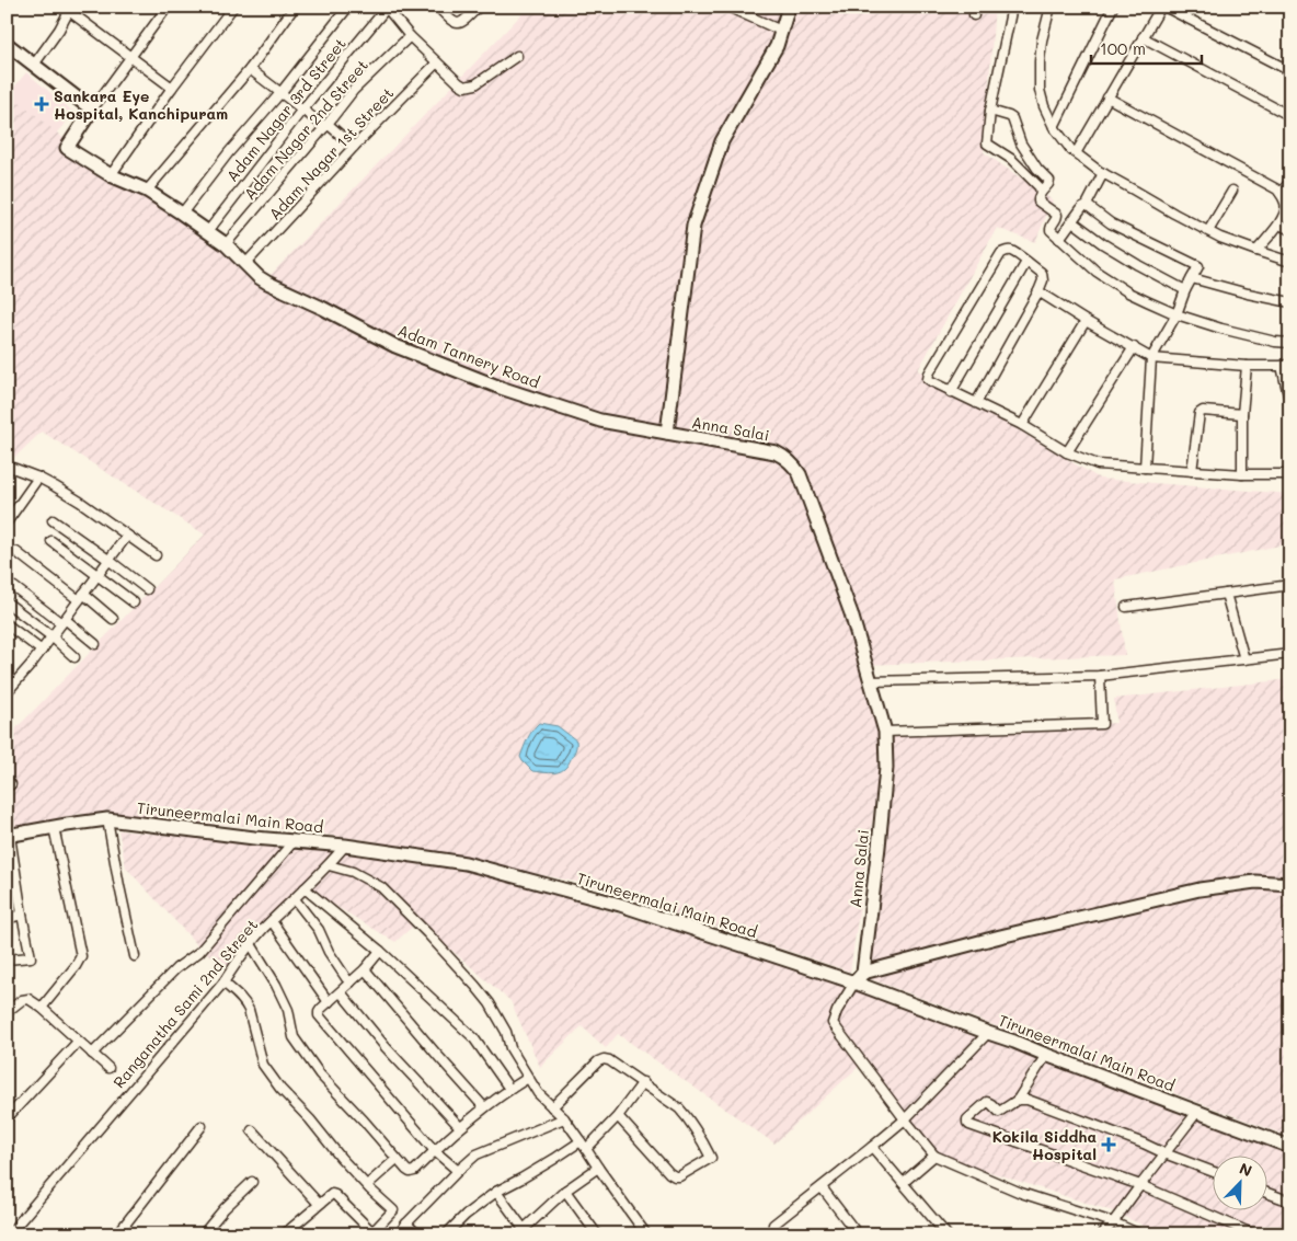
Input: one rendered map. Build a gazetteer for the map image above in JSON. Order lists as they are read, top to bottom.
{
  "streets": {
    "street": [
      "Adam Nagar 3rd Street",
      "Adam Nagar 2nd Street",
      "Adam Nagar 1st Street",
      "Adam Tannery Road",
      "Anna Salai",
      "Tiruneermalai Main Road",
      "Ranganatha Sami 2nd Street"
    ]
  },
  "crossings": [
    ["Adam Nagar 3rd Street", "Adam Tannery Road"],
    ["Adam Nagar 2nd Street", "Adam Tannery Road"],
    ["Adam Nagar 1st Street", "Adam Tannery Road"],
    ["Adam Tannery Road", "Anna Salai"],
    ["Anna Salai", "Tiruneermalai Main Road"],
    ["Tiruneermalai Main Road", "Ranganatha Sami 2nd Street"]
  ],
  "places": {
    "health": ["Sankara Eye Hospital, Kanchipuram", "Kokila Siddha Hospital"]
  },
  "scale_bar": "100 m",
  "north": "top right"
}
